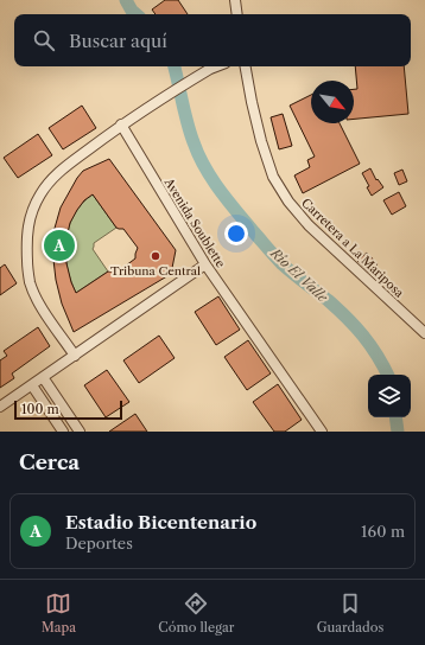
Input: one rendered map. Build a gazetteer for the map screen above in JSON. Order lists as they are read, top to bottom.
{
  "streets": {
    "street": ["Avenida Soublette", "Carretera a La Mariposa"]
  },
  "water": ["Río El Valle"],
  "places": ["Tribuna Central"],
  "scale_bar": "100 m",
  "north": "bottom right",
  "page": {
    "search": "Buscar aquí",
    "pins": "A",
    "scale": "100 m",
    "heading": "Cerca",
    "list": [
      {
        "mark": "A",
        "name": "Estadio Bicentenario",
        "note": "Deportes",
        "value": "160 m"
      }
    ],
    "nav": ["Mapa", "Cómo llegar", "Guardados"]
  }
}
